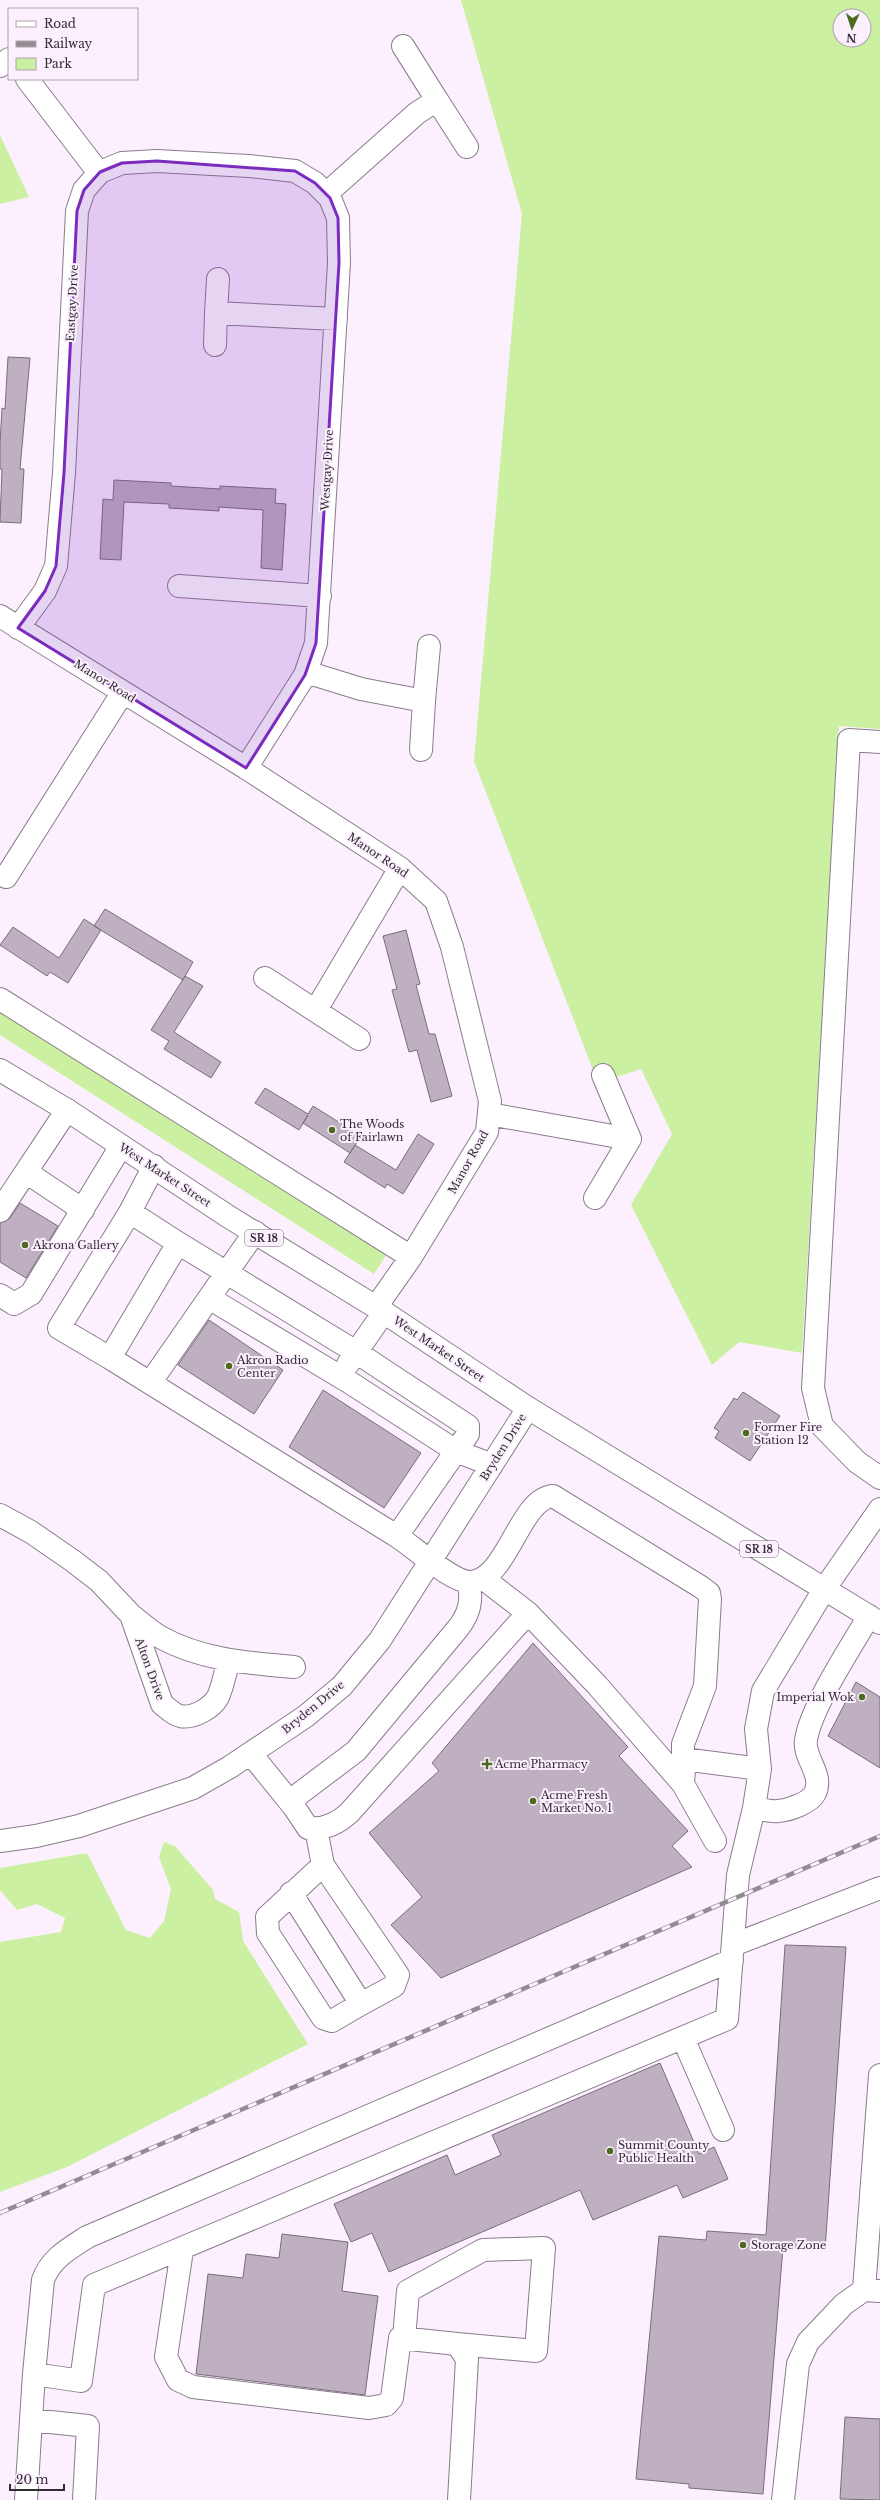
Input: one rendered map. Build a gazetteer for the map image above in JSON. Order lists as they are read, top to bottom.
{
  "streets": {
    "street": [
      "Eastgay Drive",
      "Westgay Drive",
      "Manor Road",
      "West Market Street",
      "SR 18",
      "Bryden Drive",
      "Alton Drive"
    ]
  },
  "crossings": [
    ["Eastgay Drive", "Westgay Drive"],
    ["Eastgay Drive", "Manor Road"],
    ["Westgay Drive", "Manor Road"],
    ["Manor Road", "West Market Street"],
    ["West Market Street", "Bryden Drive"]
  ],
  "places": {
    "other": [
      "The Woods of Fairlawn",
      "Akrona Gallery",
      "Akron Radio Center",
      "Former Fire Station 12",
      "Imperial Wok",
      "Acme Fresh Market No. 1",
      "Summit County Public Health",
      "Storage Zone"
    ],
    "health": ["Acme Pharmacy"]
  },
  "legend": ["Road", "Railway", "Park"],
  "scale_bar": "20 m",
  "north": "bottom"
}
